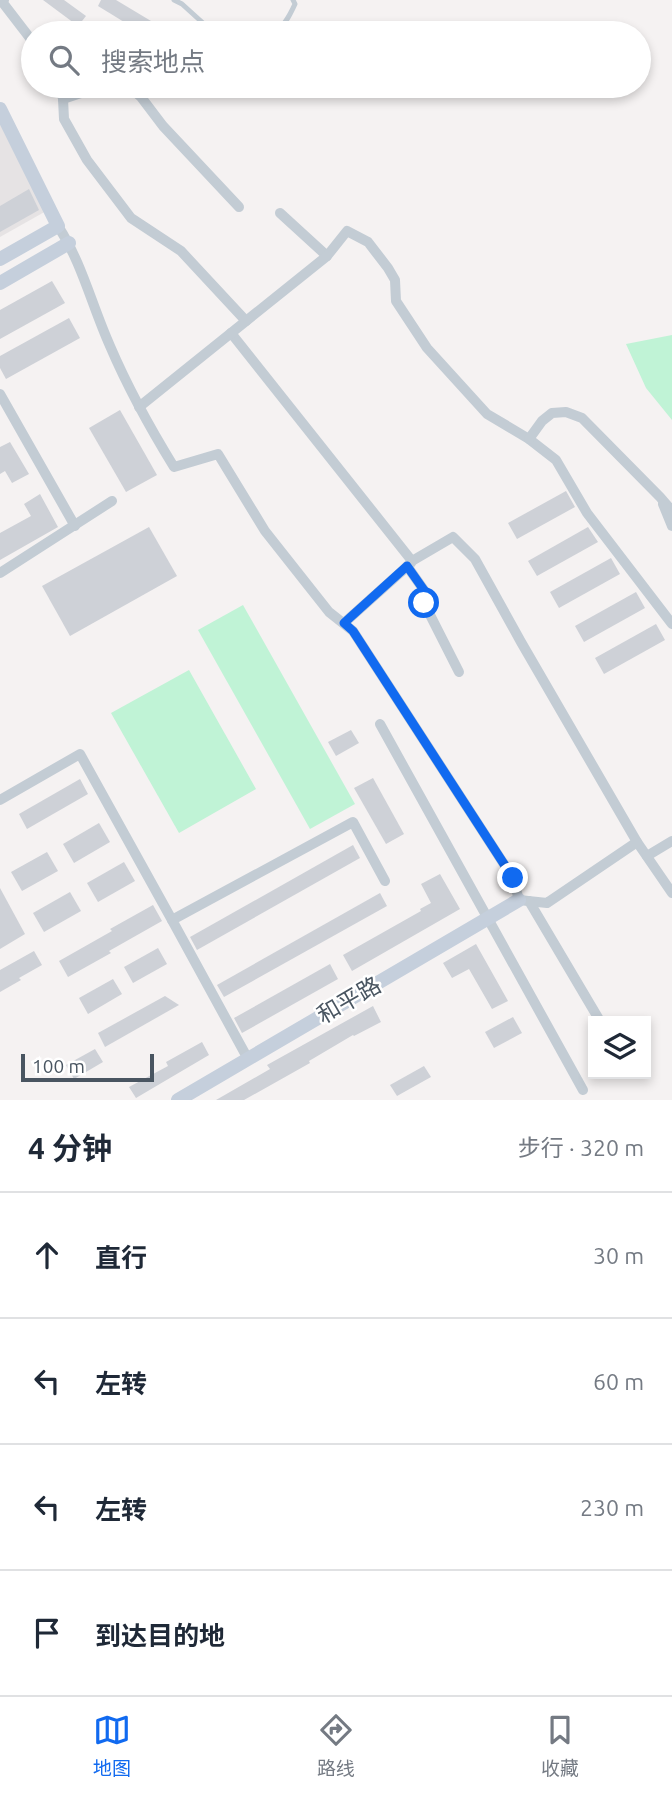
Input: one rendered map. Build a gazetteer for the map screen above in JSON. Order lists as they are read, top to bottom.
{
  "streets": {
    "street": ["和平路"]
  },
  "scale_bar": "100 m",
  "page": {
    "search": "搜索地点",
    "scale": "100 m",
    "heading": ["4 分钟", "步行 · 320 m"],
    "list": [
      ["直行", "30 m"],
      ["左转", "60 m"],
      ["左转", "230 m"],
      "到达目的地"
    ],
    "nav": ["地图", "路线", "收藏"]
  }
}
